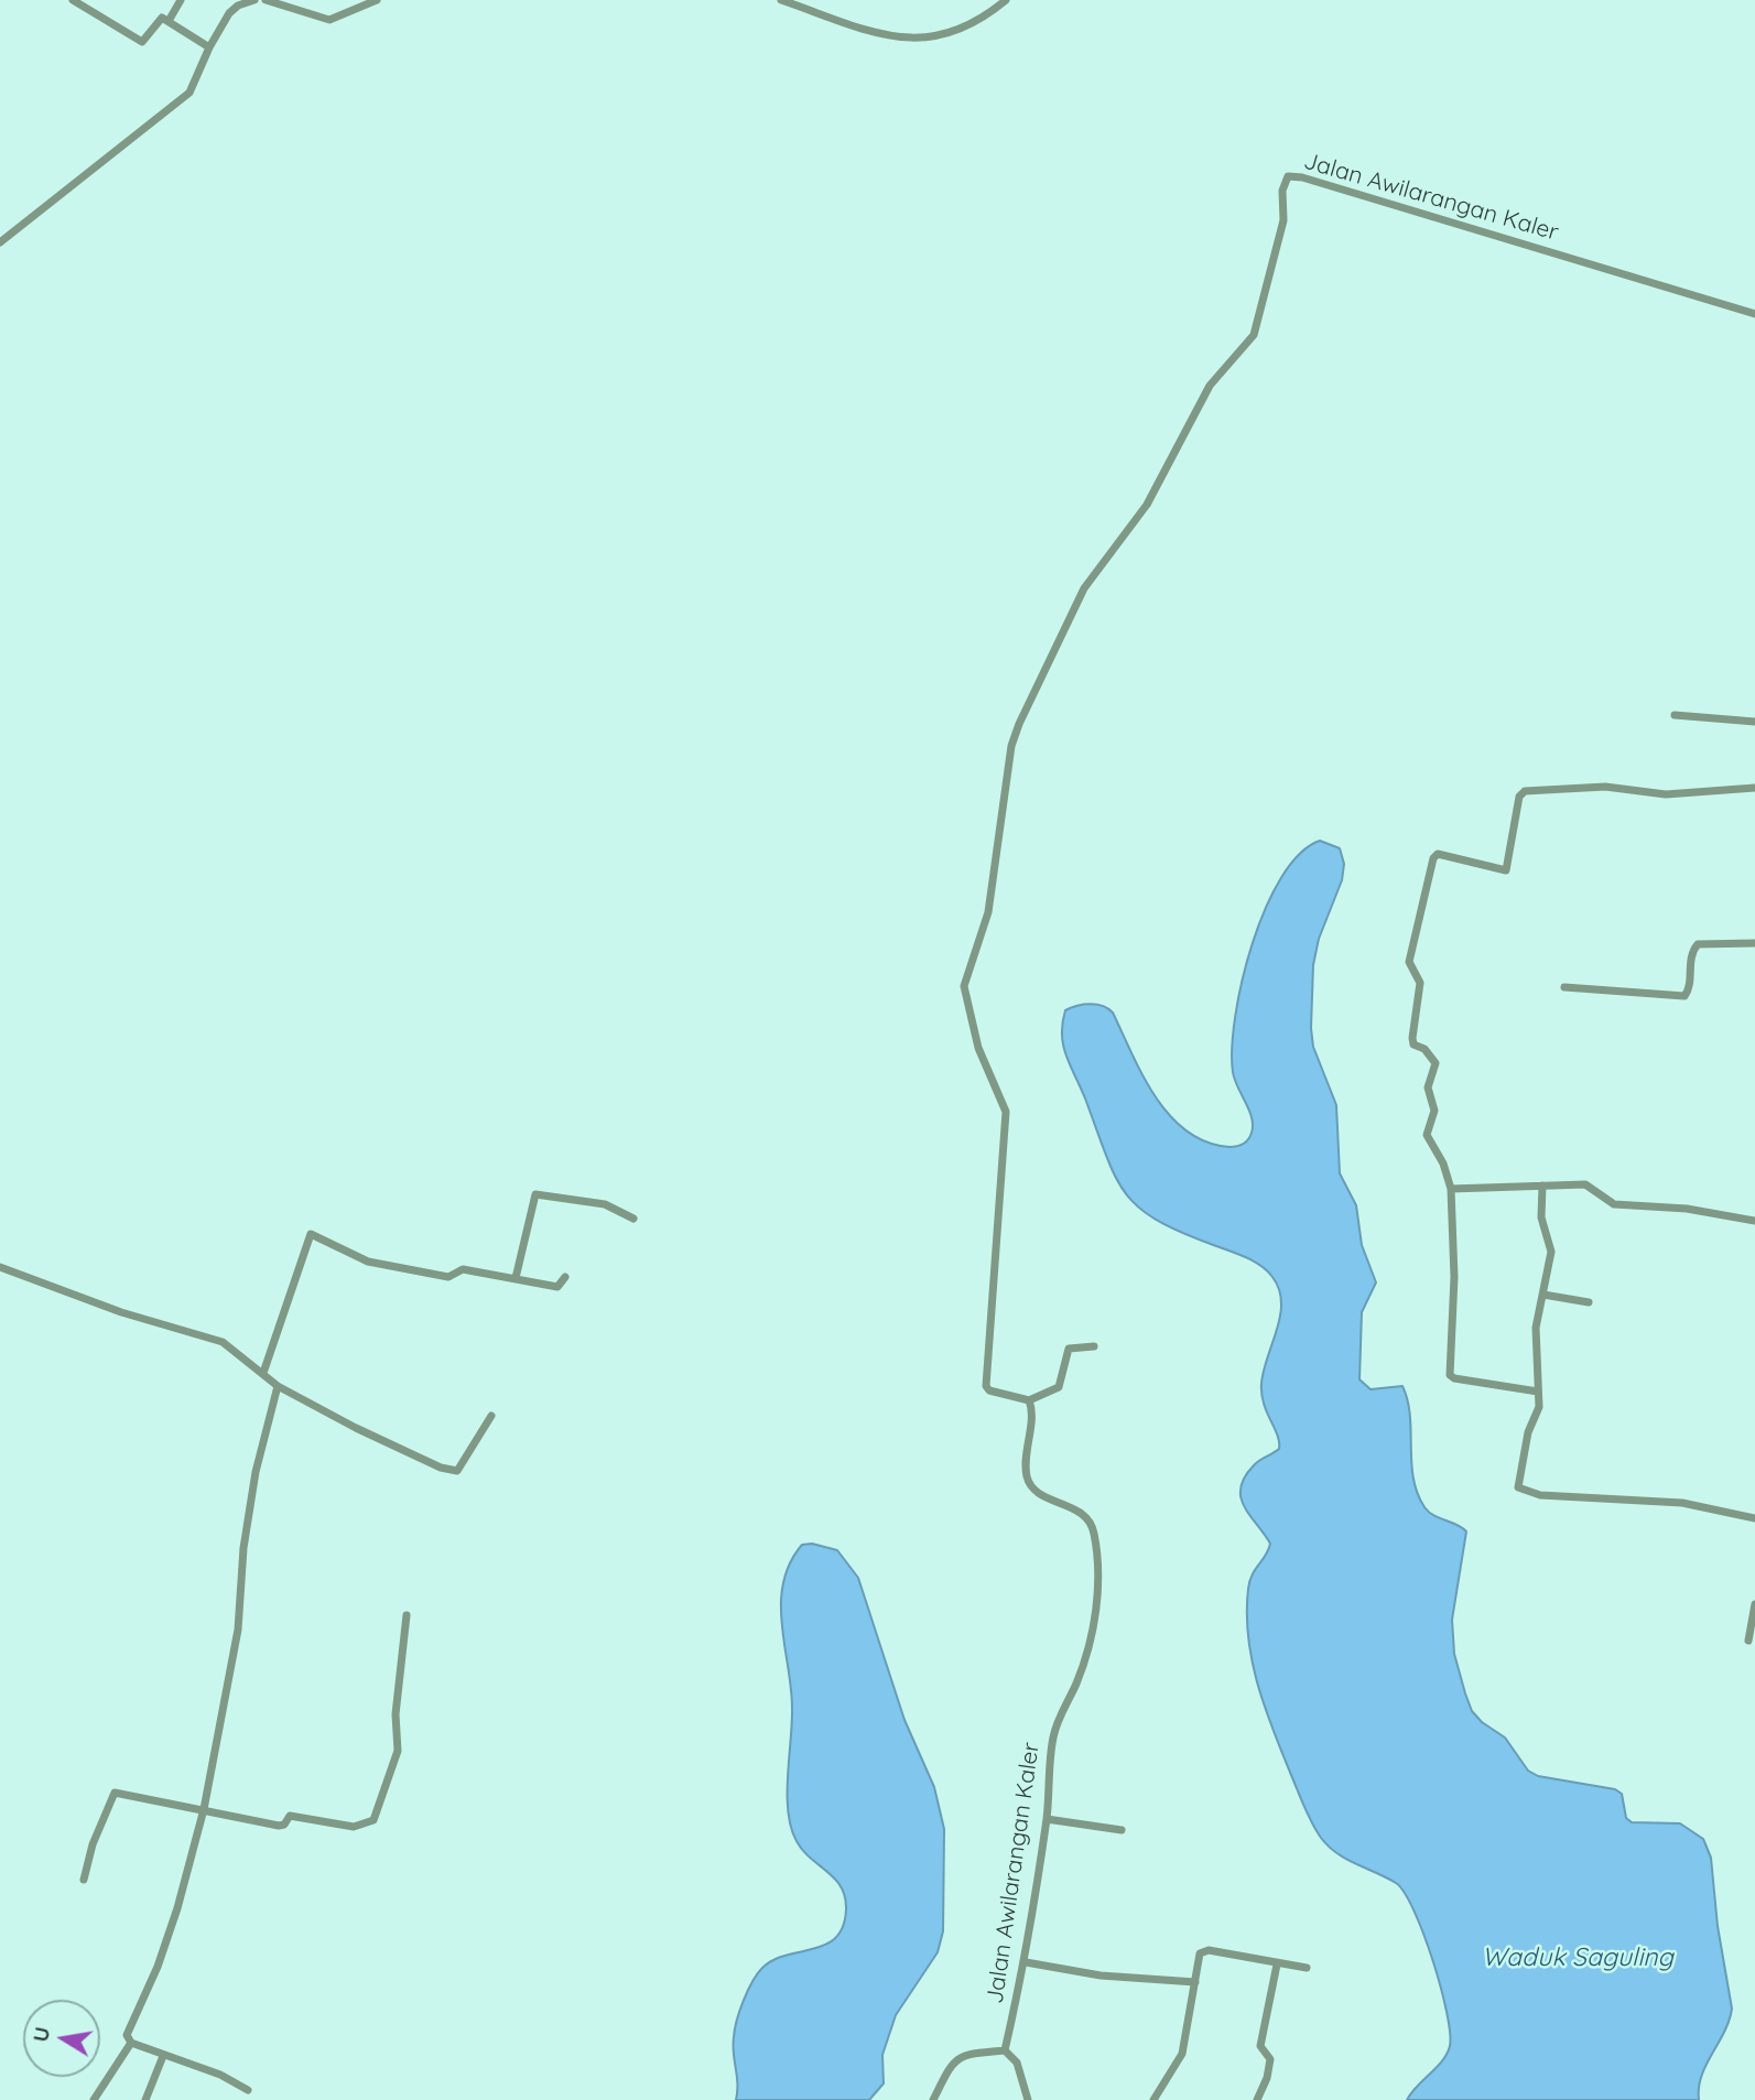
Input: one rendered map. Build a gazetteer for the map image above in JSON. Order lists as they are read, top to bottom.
{
  "streets": {
    "street": ["Jalan Awilarangan Kaler"]
  },
  "water": ["Waduk Saguling"],
  "north": "left"
}
